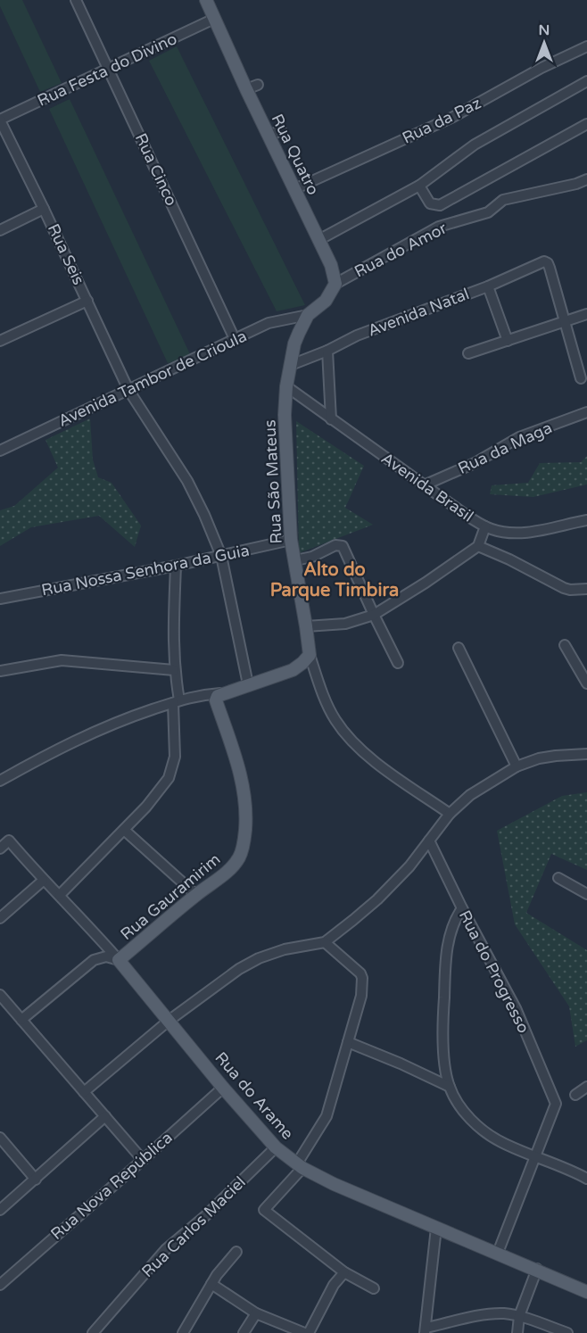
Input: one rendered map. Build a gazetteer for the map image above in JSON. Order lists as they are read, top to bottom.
{
  "streets": {
    "main road": [
      "Rua Quatro",
      "Rua São Mateus",
      "Rua Gauramirim",
      "Rua do Arame"
    ],
    "street": [
      "Rua Festa do Divino",
      "Rua da Paz",
      "Rua Cinco",
      "Rua do Amor",
      "Rua Seis",
      "Avenida Natal",
      "Avenida Tambor de Crioula",
      "Rua da Maga",
      "Avenida Brasil",
      "Rua Nossa Senhora da Guia",
      "Rua do Progresso",
      "Rua Nova República",
      "Rua Carlos Maciel"
    ]
  },
  "crossings": [
    ["Rua Festa do Divino", "Rua Quatro"],
    ["Rua Festa do Divino", "Rua Cinco"],
    ["Rua Festa do Divino", "Rua Seis"],
    ["Rua da Paz", "Rua Quatro"],
    ["Rua Quatro", "Rua do Amor"],
    ["Rua Cinco", "Avenida Tambor de Crioula"],
    ["Rua Seis", "Avenida Tambor de Crioula"],
    ["Rua Seis", "Rua Nossa Senhora da Guia"],
    ["Avenida Natal", "Rua São Mateus"],
    ["Avenida Tambor de Crioula", "Rua São Mateus"],
    ["Rua da Maga", "Avenida Brasil"],
    ["Rua São Mateus", "Avenida Brasil"],
    ["Rua São Mateus", "Rua Nossa Senhora da Guia"],
    ["Rua Gauramirim", "Rua do Arame"],
    ["Rua do Arame", "Rua Nova República"],
    ["Rua do Arame", "Rua Carlos Maciel"]
  ],
  "districts": ["Alto do Parque Timbira"],
  "north": "top"
}
